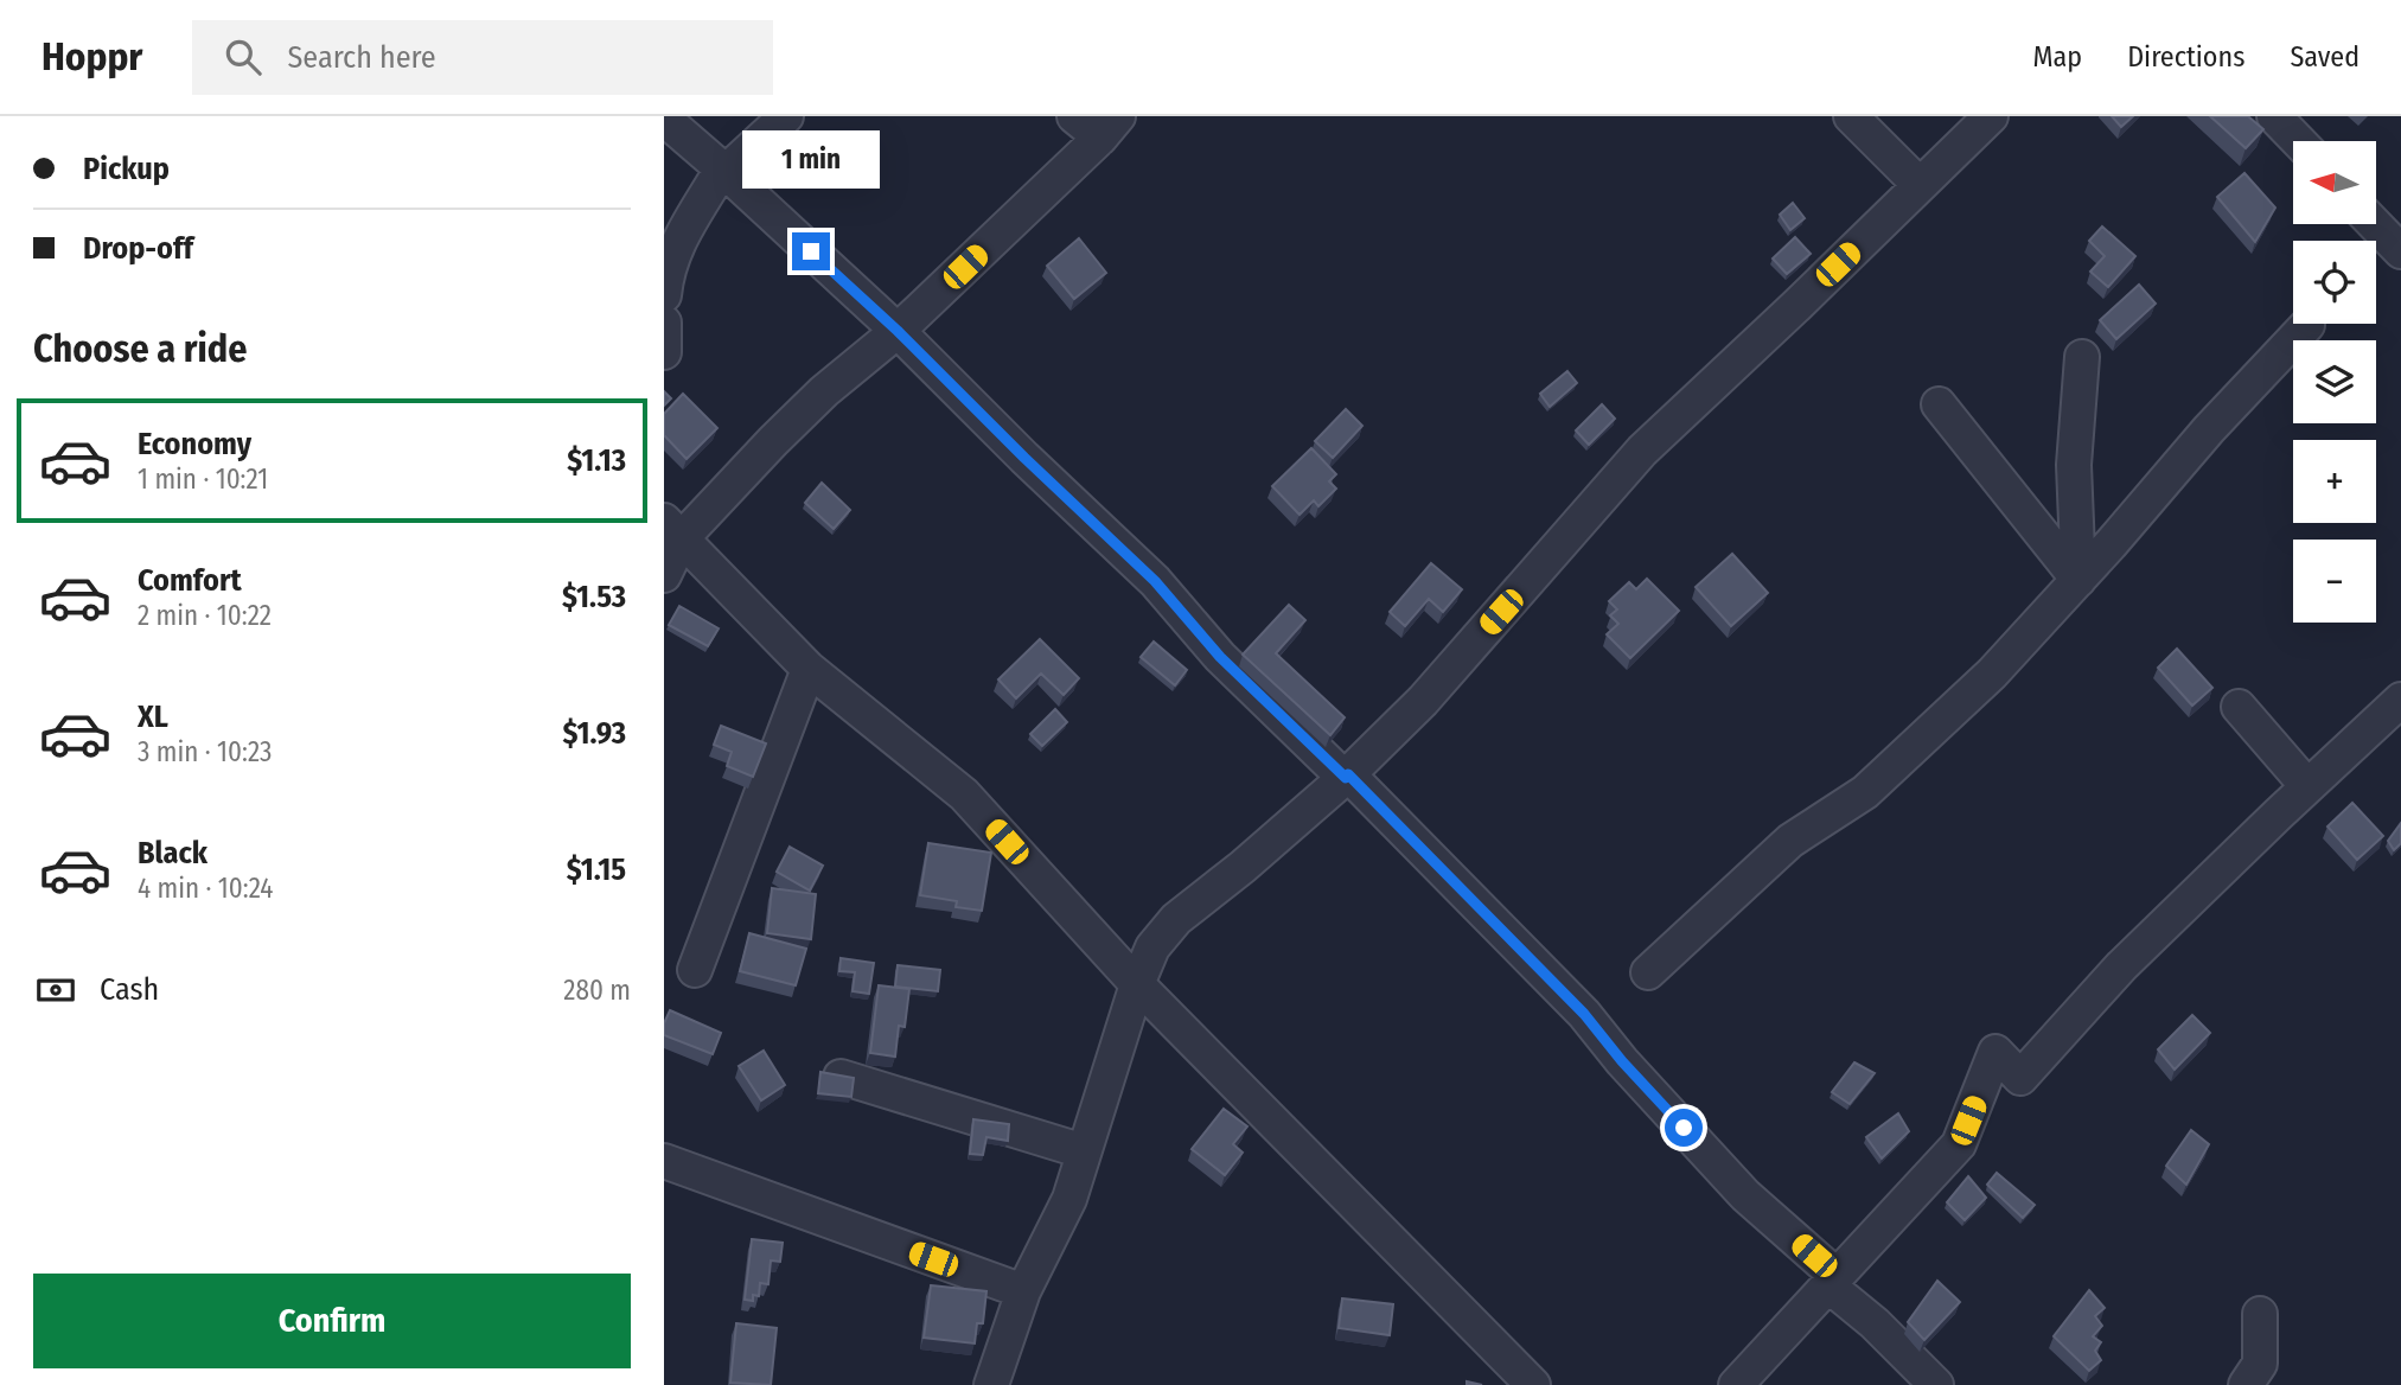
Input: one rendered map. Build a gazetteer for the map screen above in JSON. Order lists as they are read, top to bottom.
{
  "north": "left",
  "page": {
    "header": "Hoppr",
    "search": "Search here",
    "nav": ["Map", "Directions", "Saved"],
    "banner": ["Pickup", "Drop-off"],
    "bubble": "1 min",
    "map_buttons": ["+", "−"],
    "heading": "Choose a ride",
    "list": [
      {
        "name": "Economy",
        "note": "1 min · 10:21",
        "value": "$1.13"
      },
      {
        "name": "Comfort",
        "note": "2 min · 10:22",
        "value": "$1.53"
      },
      {
        "name": "XL",
        "note": "3 min · 10:23",
        "value": "$1.93"
      },
      {
        "name": "Black",
        "note": "4 min · 10:24",
        "value": "$1.15"
      }
    ],
    "pay": ["Cash", "280 m"],
    "buttons": "Confirm"
  }
}
